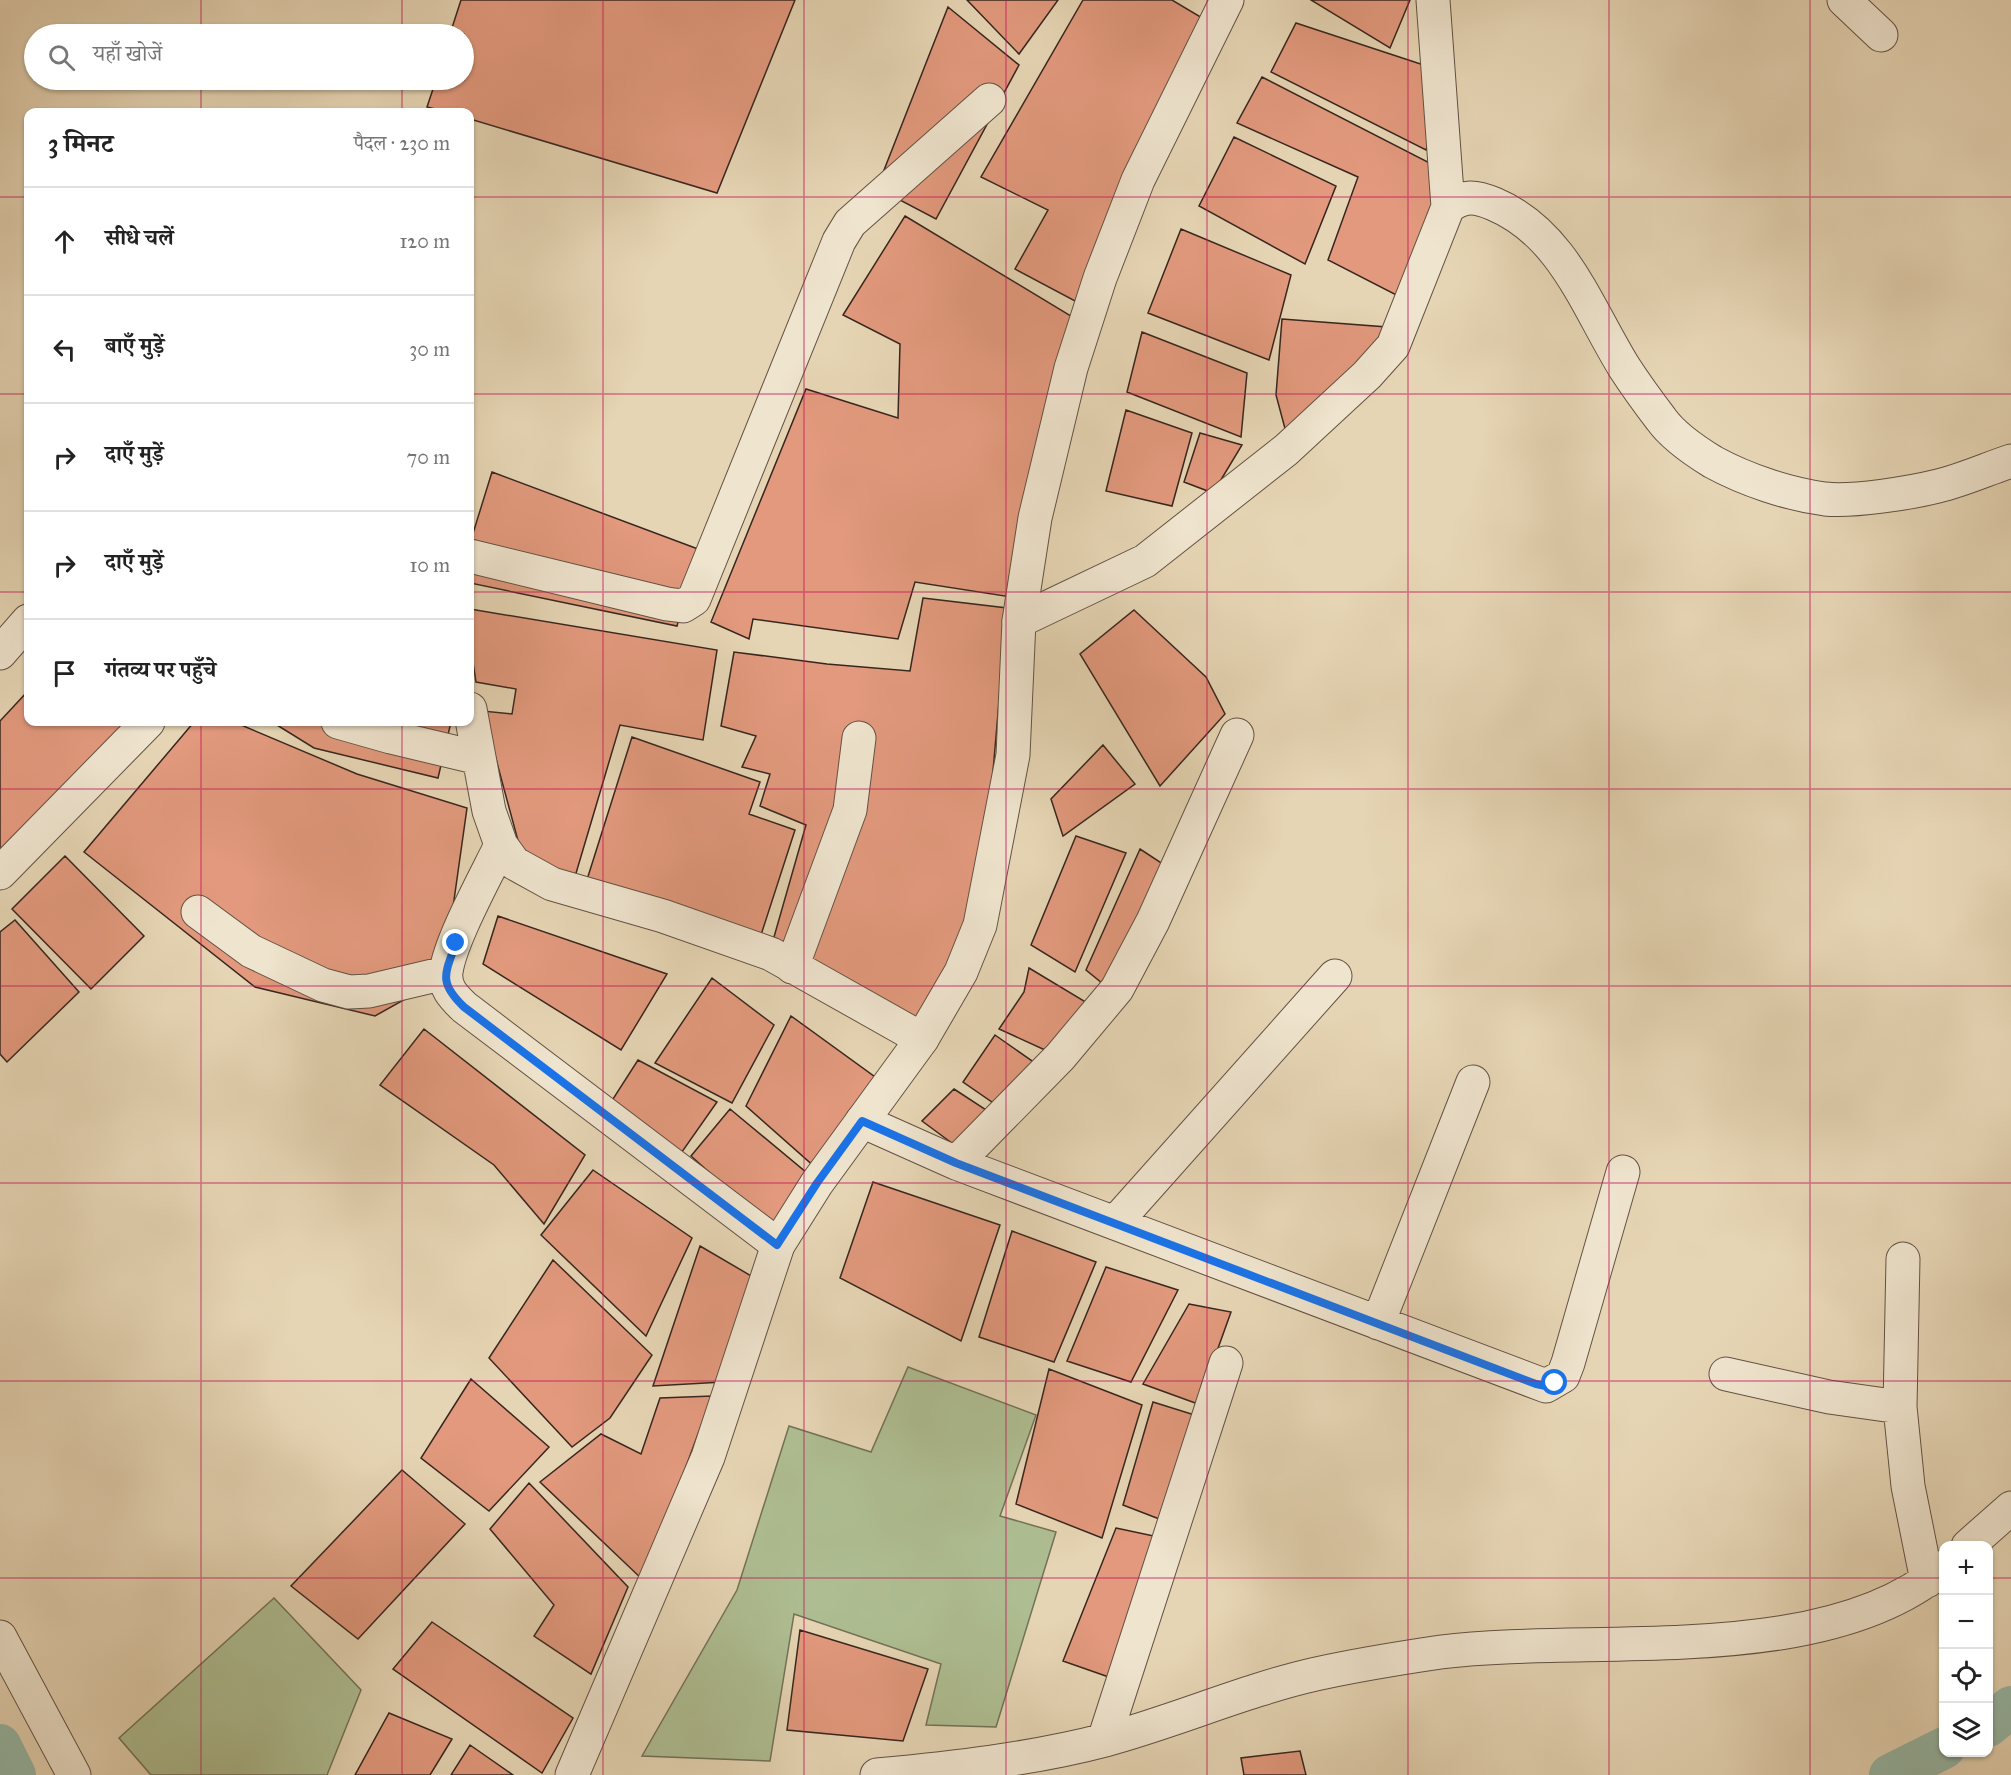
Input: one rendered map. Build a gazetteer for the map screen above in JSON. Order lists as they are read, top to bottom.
{
  "page": {
    "search": "यहाँ खोजें",
    "heading": ["3 मिनट", "पैदल · 230 m"],
    "list": [
      ["सीधे चलें", "120 m"],
      ["बाएँ मुड़ें", "30 m"],
      ["दाएँ मुड़ें", "70 m"],
      ["दाएँ मुड़ें", "10 m"],
      "गंतव्य पर पहुँचे"
    ],
    "map_buttons": ["+", "−"]
  }
}
